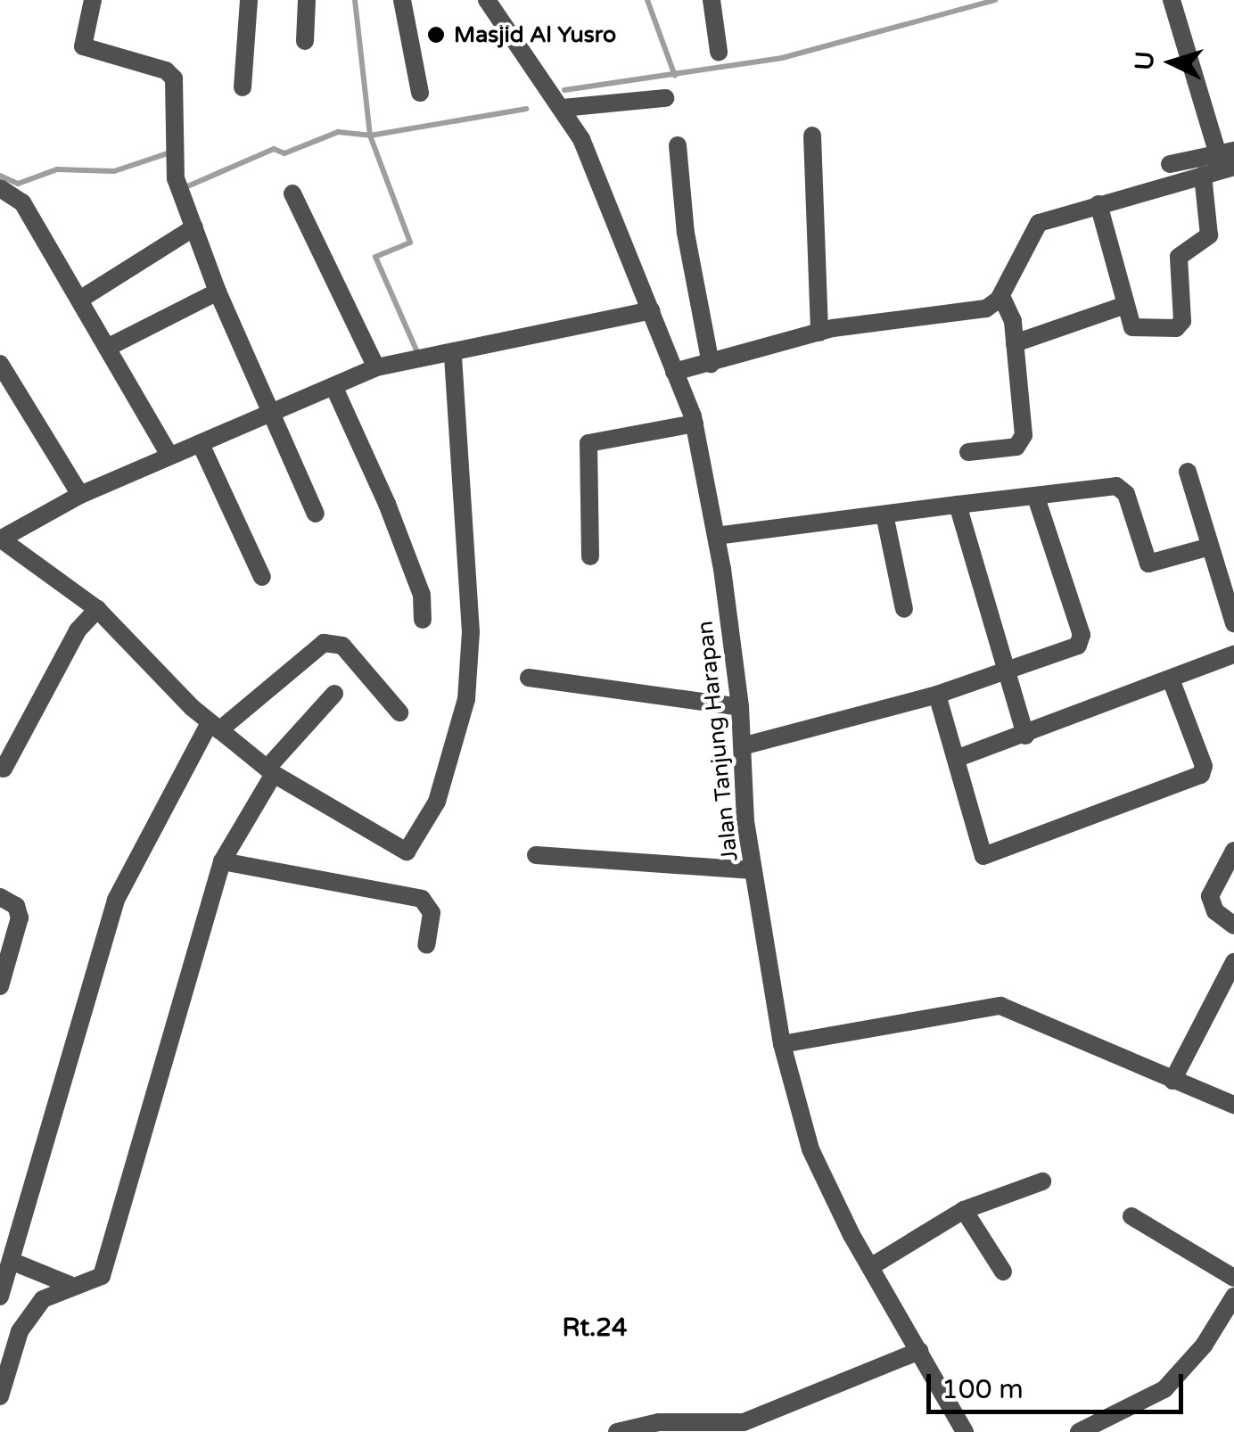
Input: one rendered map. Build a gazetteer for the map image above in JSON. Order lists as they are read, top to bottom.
{
  "streets": {
    "street": ["Jalan Tanjung Harapan"]
  },
  "districts": ["Rt.24"],
  "places": ["Masjid Al Yusro"],
  "scale_bar": "100 m",
  "north": "left"
}
